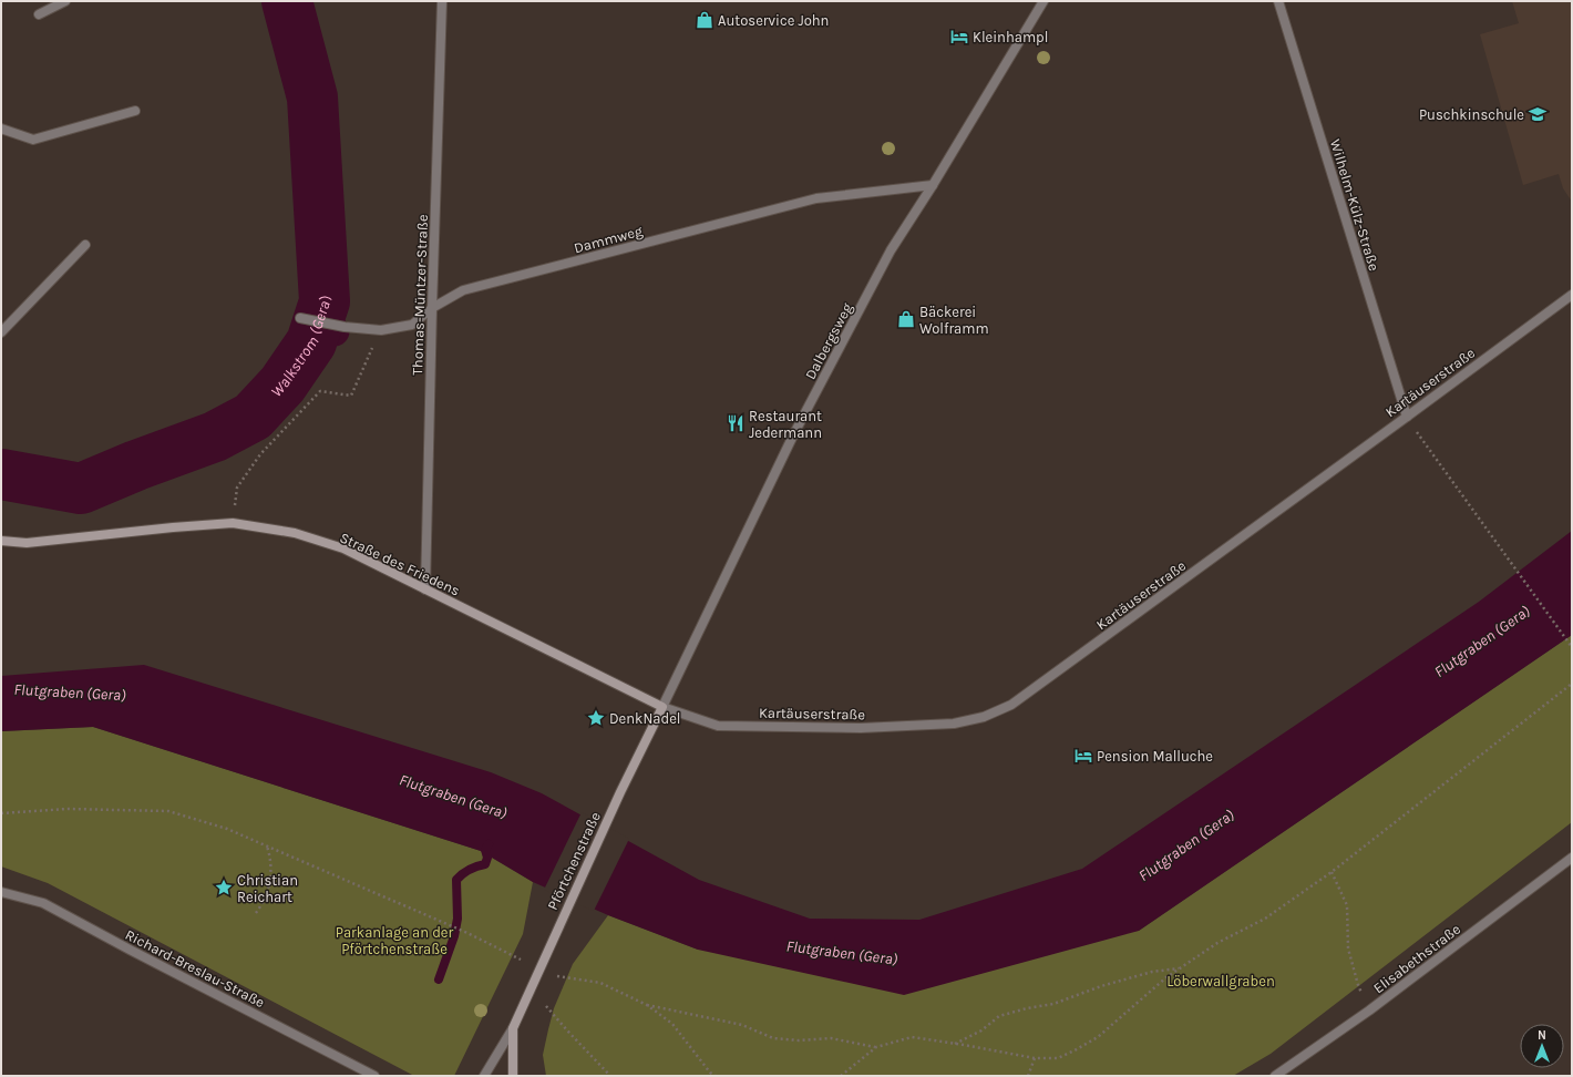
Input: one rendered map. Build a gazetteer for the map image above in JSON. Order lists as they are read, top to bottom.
{
  "streets": {
    "main road": ["Straße des Friedens", "Pförtchenstraße"],
    "street": [
      "Wilhelm-Külz-Straße",
      "Dammweg",
      "Thomas-Müntzer-Straße",
      "Dalbergsweg",
      "Kartäuserstraße",
      "Elisabethstraße",
      "Richard-Breslau-Straße"
    ]
  },
  "crossings": [
    ["Wilhelm-Külz-Straße", "Kartäuserstraße"],
    ["Dammweg", "Thomas-Müntzer-Straße"],
    ["Dammweg", "Dalbergsweg"],
    ["Thomas-Müntzer-Straße", "Straße des Friedens"],
    ["Dalbergsweg", "Kartäuserstraße"],
    ["Dalbergsweg", "Straße des Friedens"],
    ["Dalbergsweg", "Pförtchenstraße"],
    ["Kartäuserstraße", "Straße des Friedens"],
    ["Kartäuserstraße", "Pförtchenstraße"],
    ["Straße des Friedens", "Pförtchenstraße"]
  ],
  "water": ["Walkstrom (Gera)", "Flutgraben (Gera)"],
  "parks": ["Parkanlage an der Pförtchenstraße", "Löberwallgraben"],
  "places": {
    "shop": ["Autoservice John", "Bäckerei Wolframm"],
    "hotel": ["Kleinhampl", "Pension Malluche"],
    "school or university": ["Puschkinschule"],
    "restaurant": ["Restaurant Jedermann"],
    "place": ["DenkNadel", "Christian Reichart"]
  },
  "north": "top"
}
